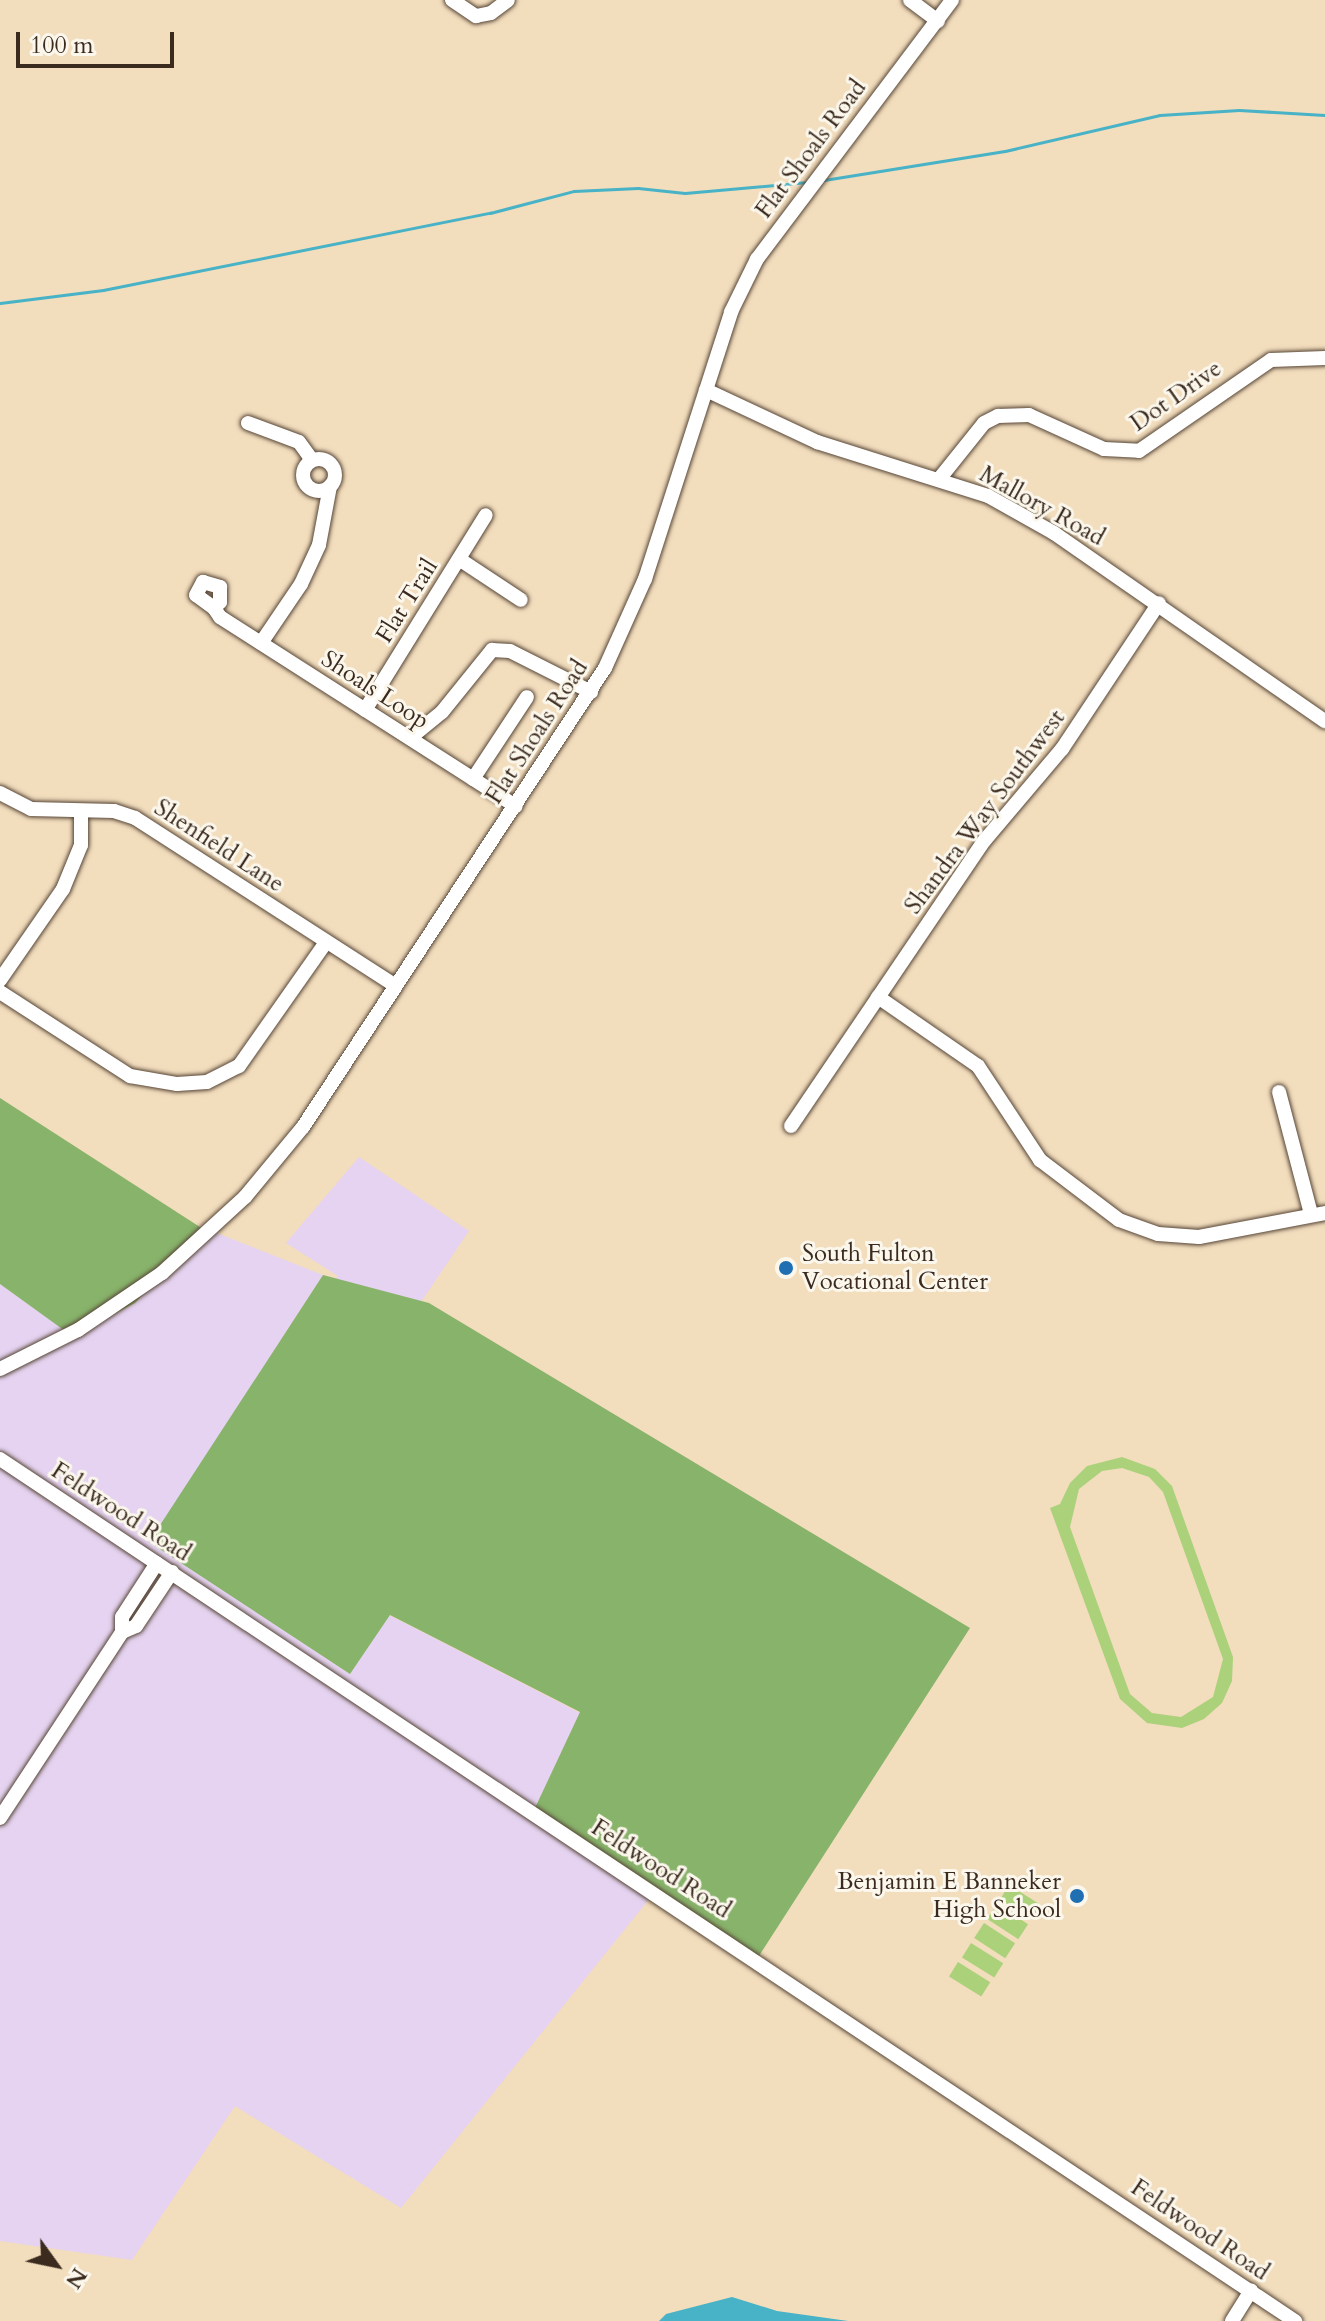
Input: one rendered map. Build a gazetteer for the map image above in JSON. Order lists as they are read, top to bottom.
{
  "streets": {
    "street": [
      "Flat Shoals Road",
      "Dot Drive",
      "Mallory Road",
      "Flat Trail",
      "Shoals Loop",
      "Shandra Way Southwest",
      "Shenfield Lane",
      "Feldwood Road"
    ]
  },
  "crossings": [
    ["Flat Shoals Road", "Mallory Road"],
    ["Flat Shoals Road", "Shoals Loop"],
    ["Flat Shoals Road", "Shenfield Lane"],
    ["Dot Drive", "Mallory Road"],
    ["Mallory Road", "Shandra Way Southwest"],
    ["Flat Trail", "Shoals Loop"]
  ],
  "places": ["South Fulton Vocational Center", "Benjamin E Banneker High School"],
  "scale_bar": "100 m",
  "north": "bottom right"
}
